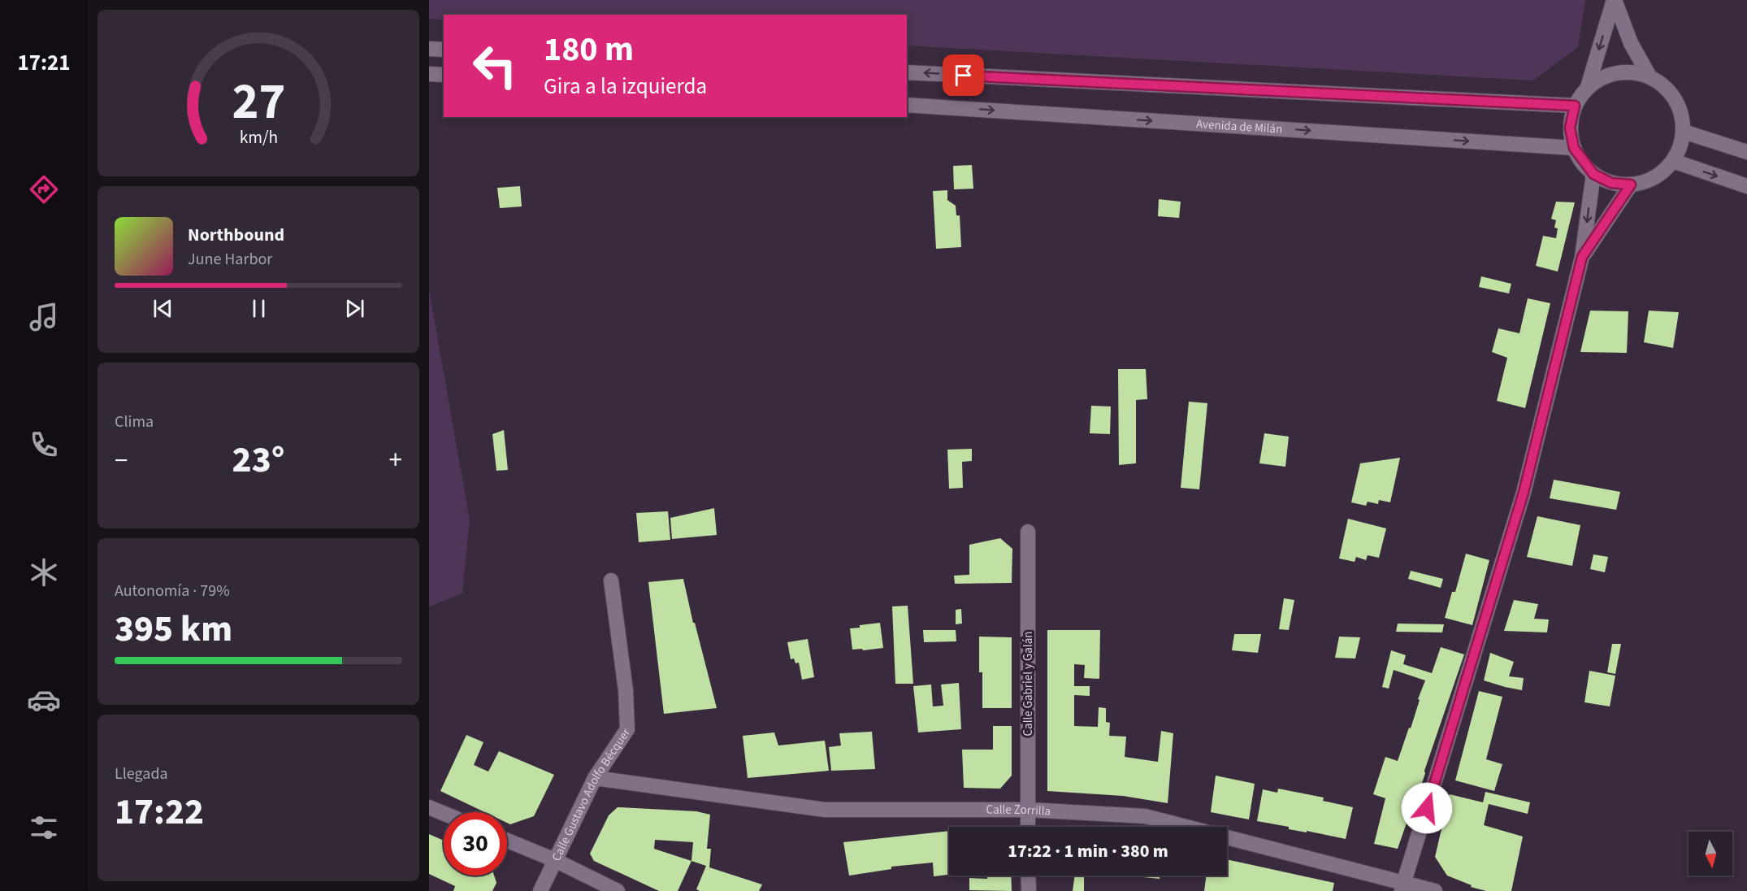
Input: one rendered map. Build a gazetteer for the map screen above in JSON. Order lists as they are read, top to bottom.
{
  "streets": {
    "street": [
      "Avenida de Milán",
      "Calle Gabriel y Galán",
      "Calle Gustavo Adolfo Bécquer",
      "Calle Zorrilla"
    ]
  },
  "crossings": [
    ["Calle Gabriel y Galán", "Calle Zorrilla"],
    ["Calle Gustavo Adolfo Bécquer", "Calle Zorrilla"]
  ],
  "north": "bottom",
  "page": {
    "tabs": "17:21",
    "turn": ["180 m", "Gira a la izquierda"],
    "song": ["Northbound", "June Harbor"],
    "tile": [
      "Clima",
      ["Autonomía · 79%", "395 km"],
      ["Llegada", "17:22"]
    ],
    "heat": ["−", "23°", "+"],
    "limit": "30",
    "trip": "17:22 · 1 min · 380 m",
    "gauge": ["27", "km/h"]
  }
}
